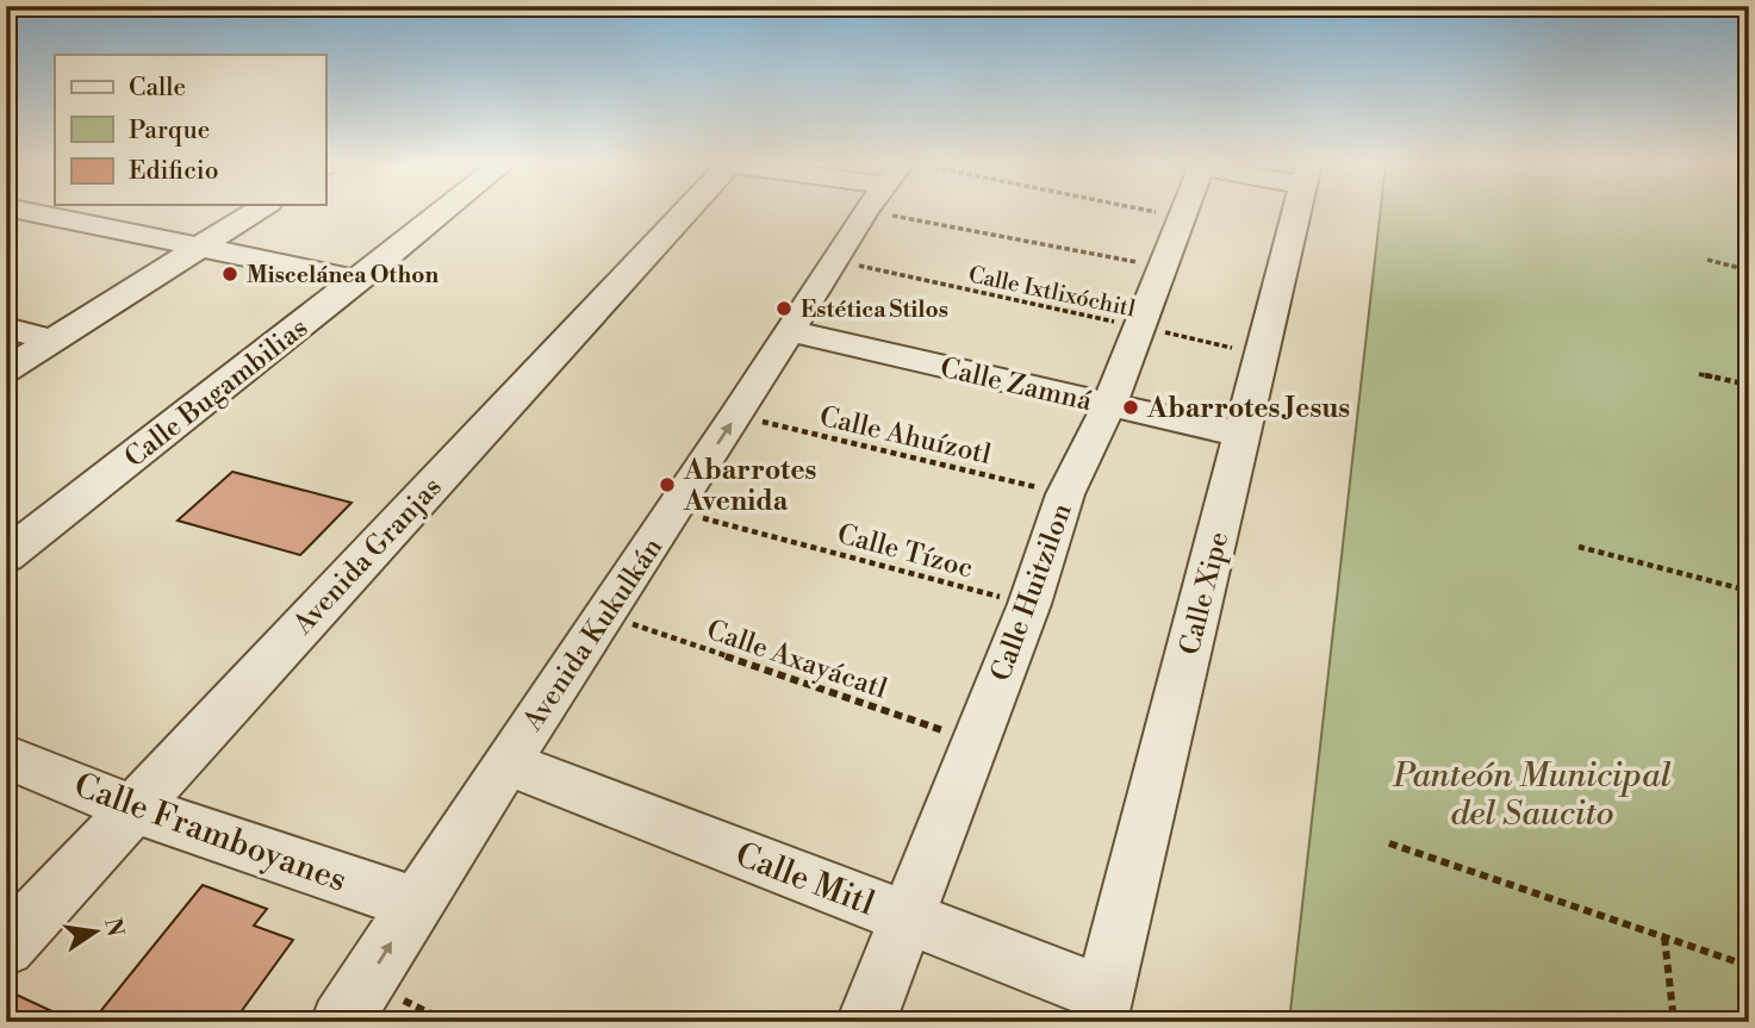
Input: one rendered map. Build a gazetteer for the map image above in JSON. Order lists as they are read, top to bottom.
{
  "streets": {
    "street": [
      "Calle Zamná",
      "Calle Bugambilias",
      "Avenida Granjas",
      "Calle Huitzilon",
      "Calle Xipe",
      "Avenida Kukulkán",
      "Calle Framboyanes",
      "Calle Mitl"
    ],
    "path": [
      "Calle Ixtlixóchitl",
      "Calle Ahuízotl",
      "Calle Tízoc",
      "Calle Axayácatl"
    ]
  },
  "crossings": [
    ["Calle Ixtlixóchitl", "Calle Huitzilon"],
    ["Calle Ixtlixóchitl", "Calle Xipe"],
    ["Calle Ixtlixóchitl", "Avenida Kukulkán"],
    ["Calle Zamná", "Calle Huitzilon"],
    ["Calle Zamná", "Calle Xipe"],
    ["Calle Zamná", "Avenida Kukulkán"],
    ["Calle Ahuízotl", "Calle Huitzilon"],
    ["Calle Ahuízotl", "Avenida Kukulkán"],
    ["Calle Tízoc", "Calle Huitzilon"],
    ["Calle Tízoc", "Avenida Kukulkán"],
    ["Avenida Granjas", "Calle Framboyanes"],
    ["Calle Huitzilon", "Calle Axayácatl"],
    ["Calle Huitzilon", "Calle Mitl"],
    ["Calle Xipe", "Calle Mitl"],
    ["Avenida Kukulkán", "Calle Axayácatl"],
    ["Avenida Kukulkán", "Calle Framboyanes"],
    ["Avenida Kukulkán", "Calle Mitl"]
  ],
  "parks": ["Panteón Municipal del Saucito"],
  "places": [
    "Miscelánea Othon",
    "Estética Stilos",
    "Abarrotes Jesus",
    "Abarrotes Avenida"
  ],
  "legend": ["Calle", "Parque", "Edificio"],
  "north": "right"
}
